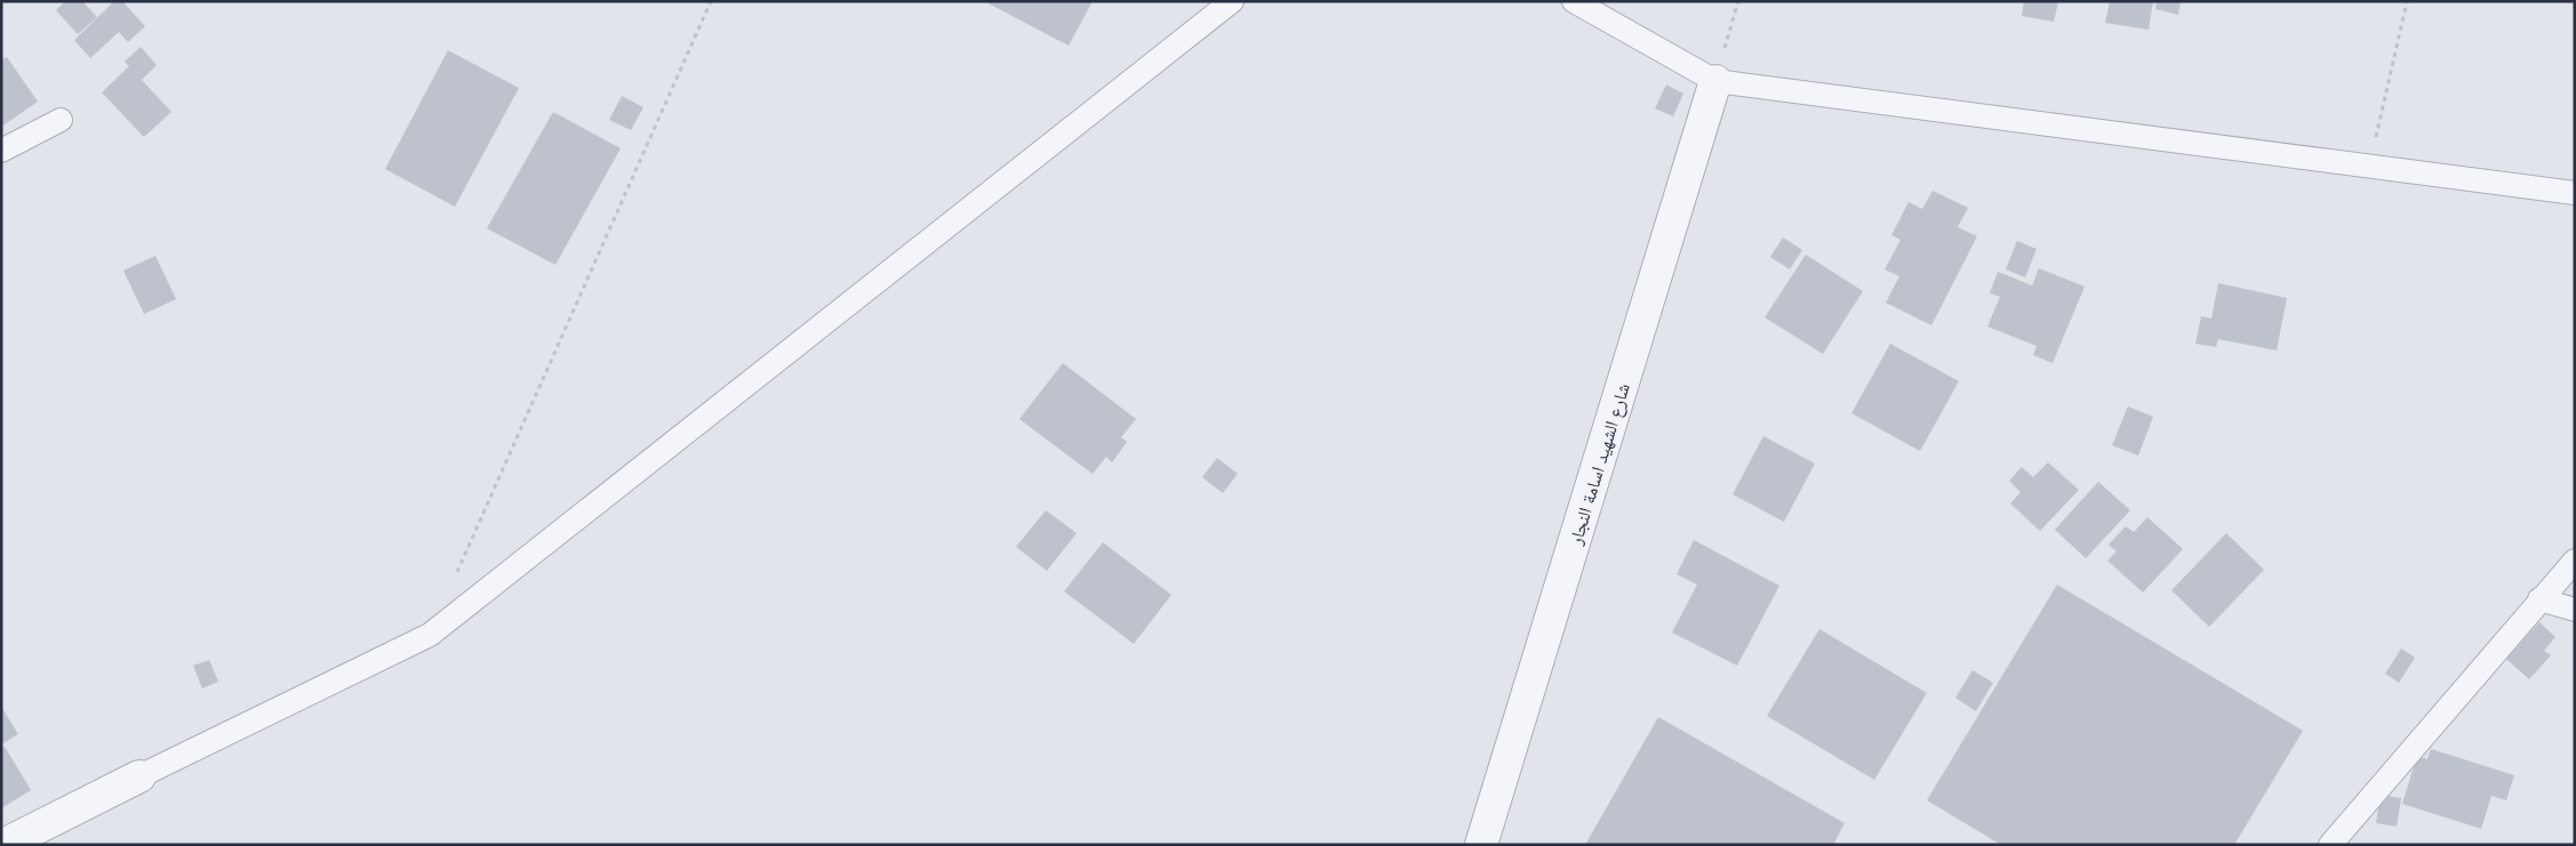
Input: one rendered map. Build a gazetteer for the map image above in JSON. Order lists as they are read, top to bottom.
{
  "streets": {
    "street": ["شارع الشهيد اسامة النجار"]
  }
}
